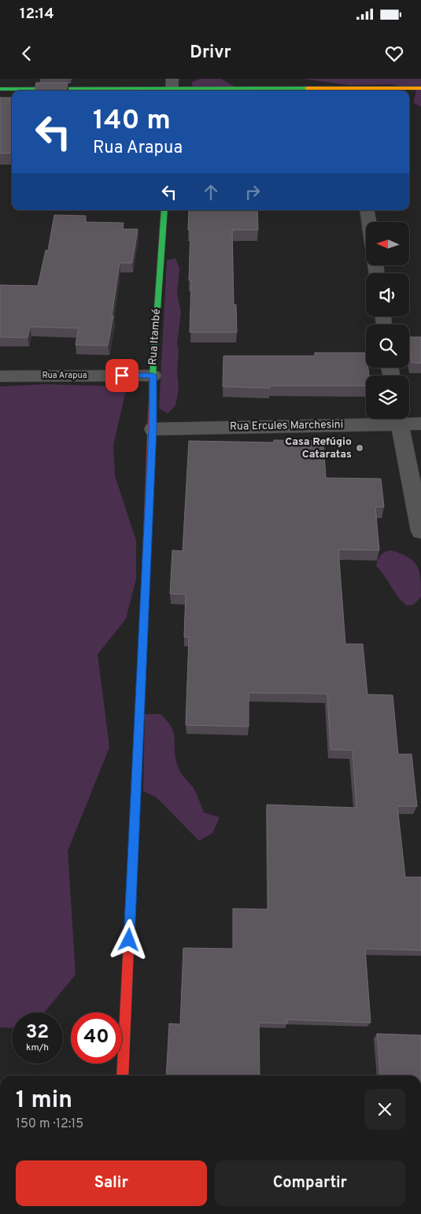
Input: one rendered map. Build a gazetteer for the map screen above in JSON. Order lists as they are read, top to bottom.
{
  "streets": {
    "street": ["Rua Itambé", "Rua Arapua", "Rua Ercules Marchesini"]
  },
  "crossings": [
    ["Rua Itambé", "Rua Arapua"],
    ["Rua Itambé", "Rua Ercules Marchesini"]
  ],
  "places": ["Casa Refúgio Cataratas"],
  "north": "left",
  "page": {
    "status": "12:14",
    "header": "Drivr",
    "turn": ["140 m", "Rua Arapua"],
    "speed": "32 km/h",
    "limit": "40",
    "heading": ["1 min", "150 m · 12:15"],
    "buttons": ["Salir", "Compartir"]
  }
}
